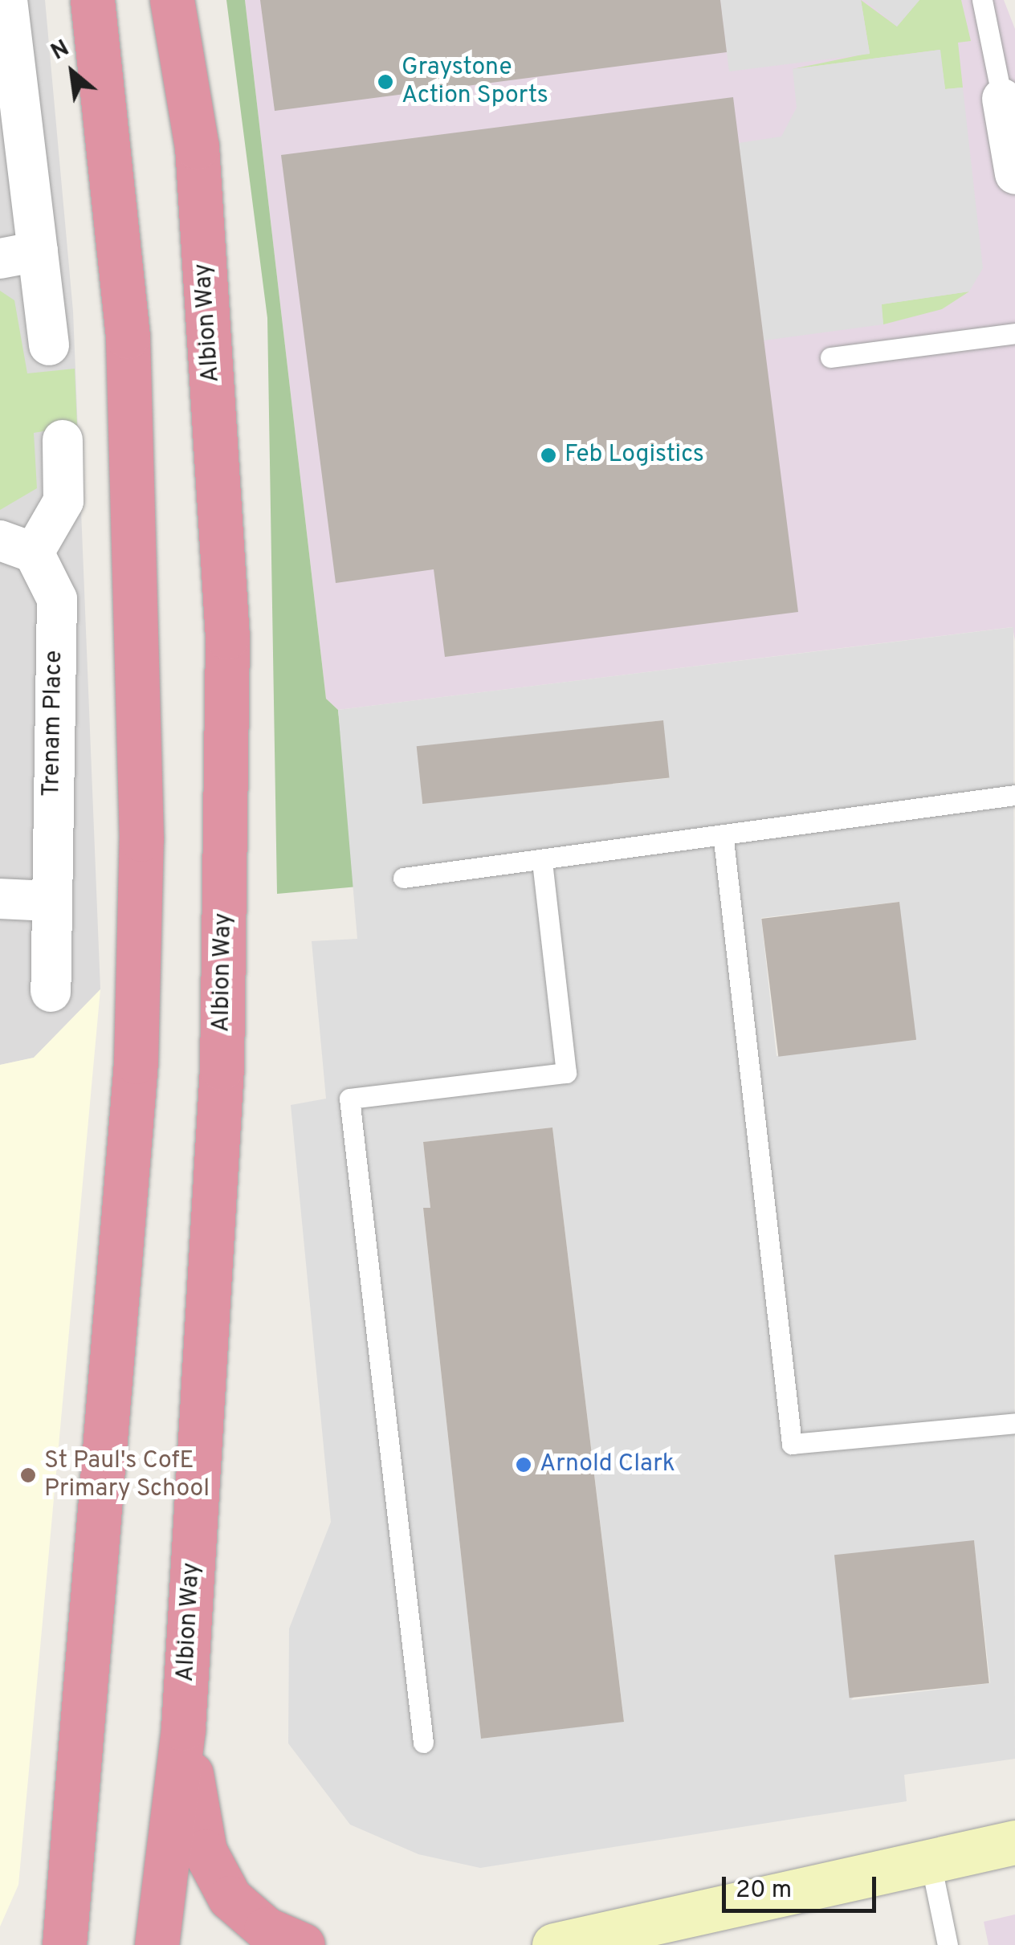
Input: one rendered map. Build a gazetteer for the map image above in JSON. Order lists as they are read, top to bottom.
{
  "streets": {
    "highway": ["Albion Way"],
    "street": ["Trenam Place"]
  },
  "places": [
    "Graystone Action Sports",
    "Feb Logistics",
    "Arnold Clark",
    "St Paul's CofE Primary School"
  ],
  "scale_bar": "20 m",
  "north": "top left"
}
